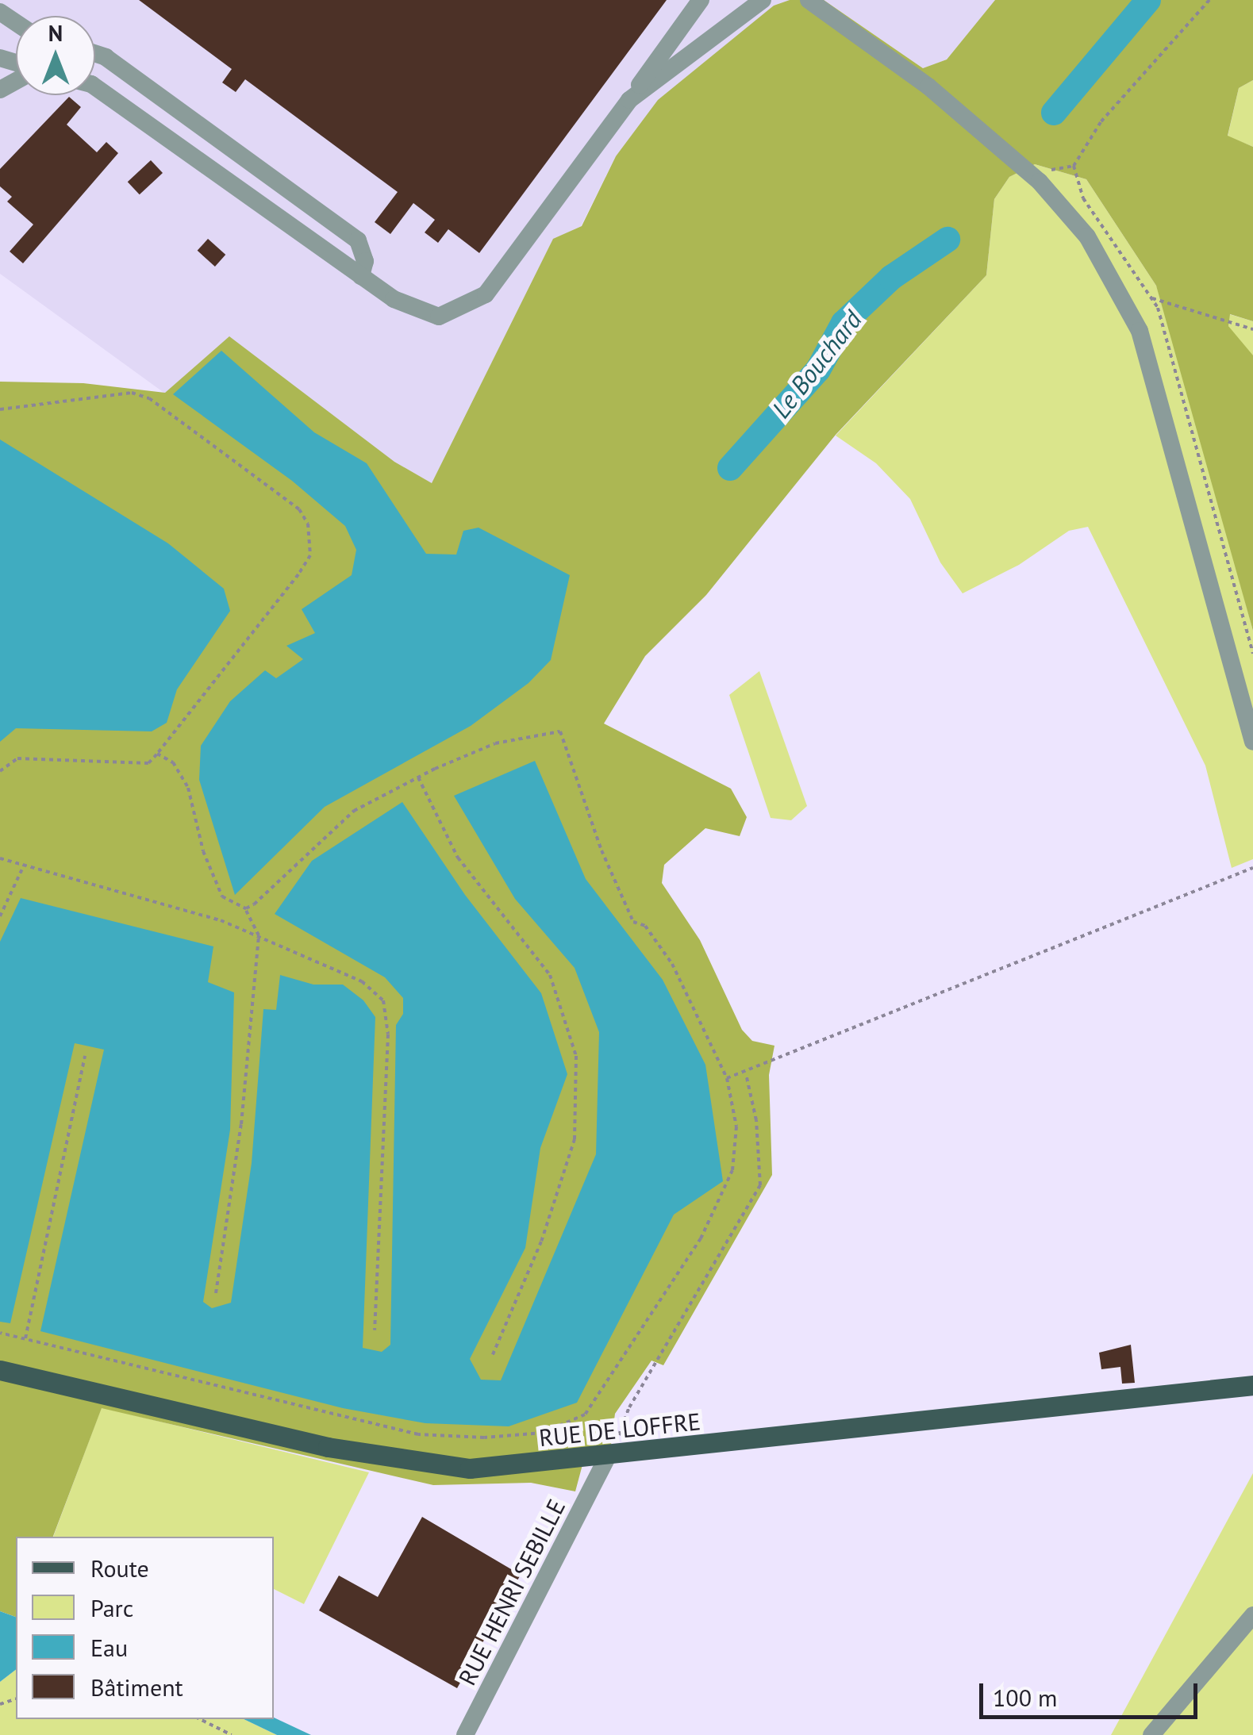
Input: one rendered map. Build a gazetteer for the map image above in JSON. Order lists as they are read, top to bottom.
{
  "streets": {
    "main road": ["RUE DE LOFFRE"],
    "lane": ["RUE HENRI SEBILLE"]
  },
  "crossings": [
    ["RUE DE LOFFRE", "RUE HENRI SEBILLE"]
  ],
  "water": ["Le Bouchard"],
  "legend": [
    "Route",
    "Parc",
    "Eau",
    "Bâtiment"
  ],
  "scale_bar": "100 m",
  "north": "top"
}
